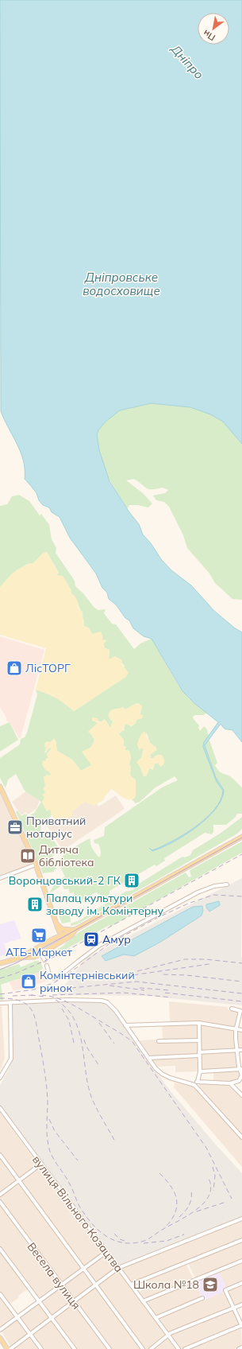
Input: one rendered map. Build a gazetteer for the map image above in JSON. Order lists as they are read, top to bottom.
{
  "streets": {
    "street": ["вулиця Вільного Козацтва", "Весела вулиця"]
  },
  "water": ["Дніпро", "Дніпровське водосховище"],
  "places": {
    "shop": ["ЛісТОРГ", "Комінтернівський ринок"],
    "office": ["Приватний нотаріус"],
    "library": ["Дитяча бібліотека"],
    "building": ["Воронцовський-2 ГК", "Палац культури заводу ім. Комінтерну"],
    "supermarket": ["АТБ-Маркет"],
    "station": ["Амур"],
    "school or university": ["Школа №18"]
  },
  "north": "bottom left"
}
